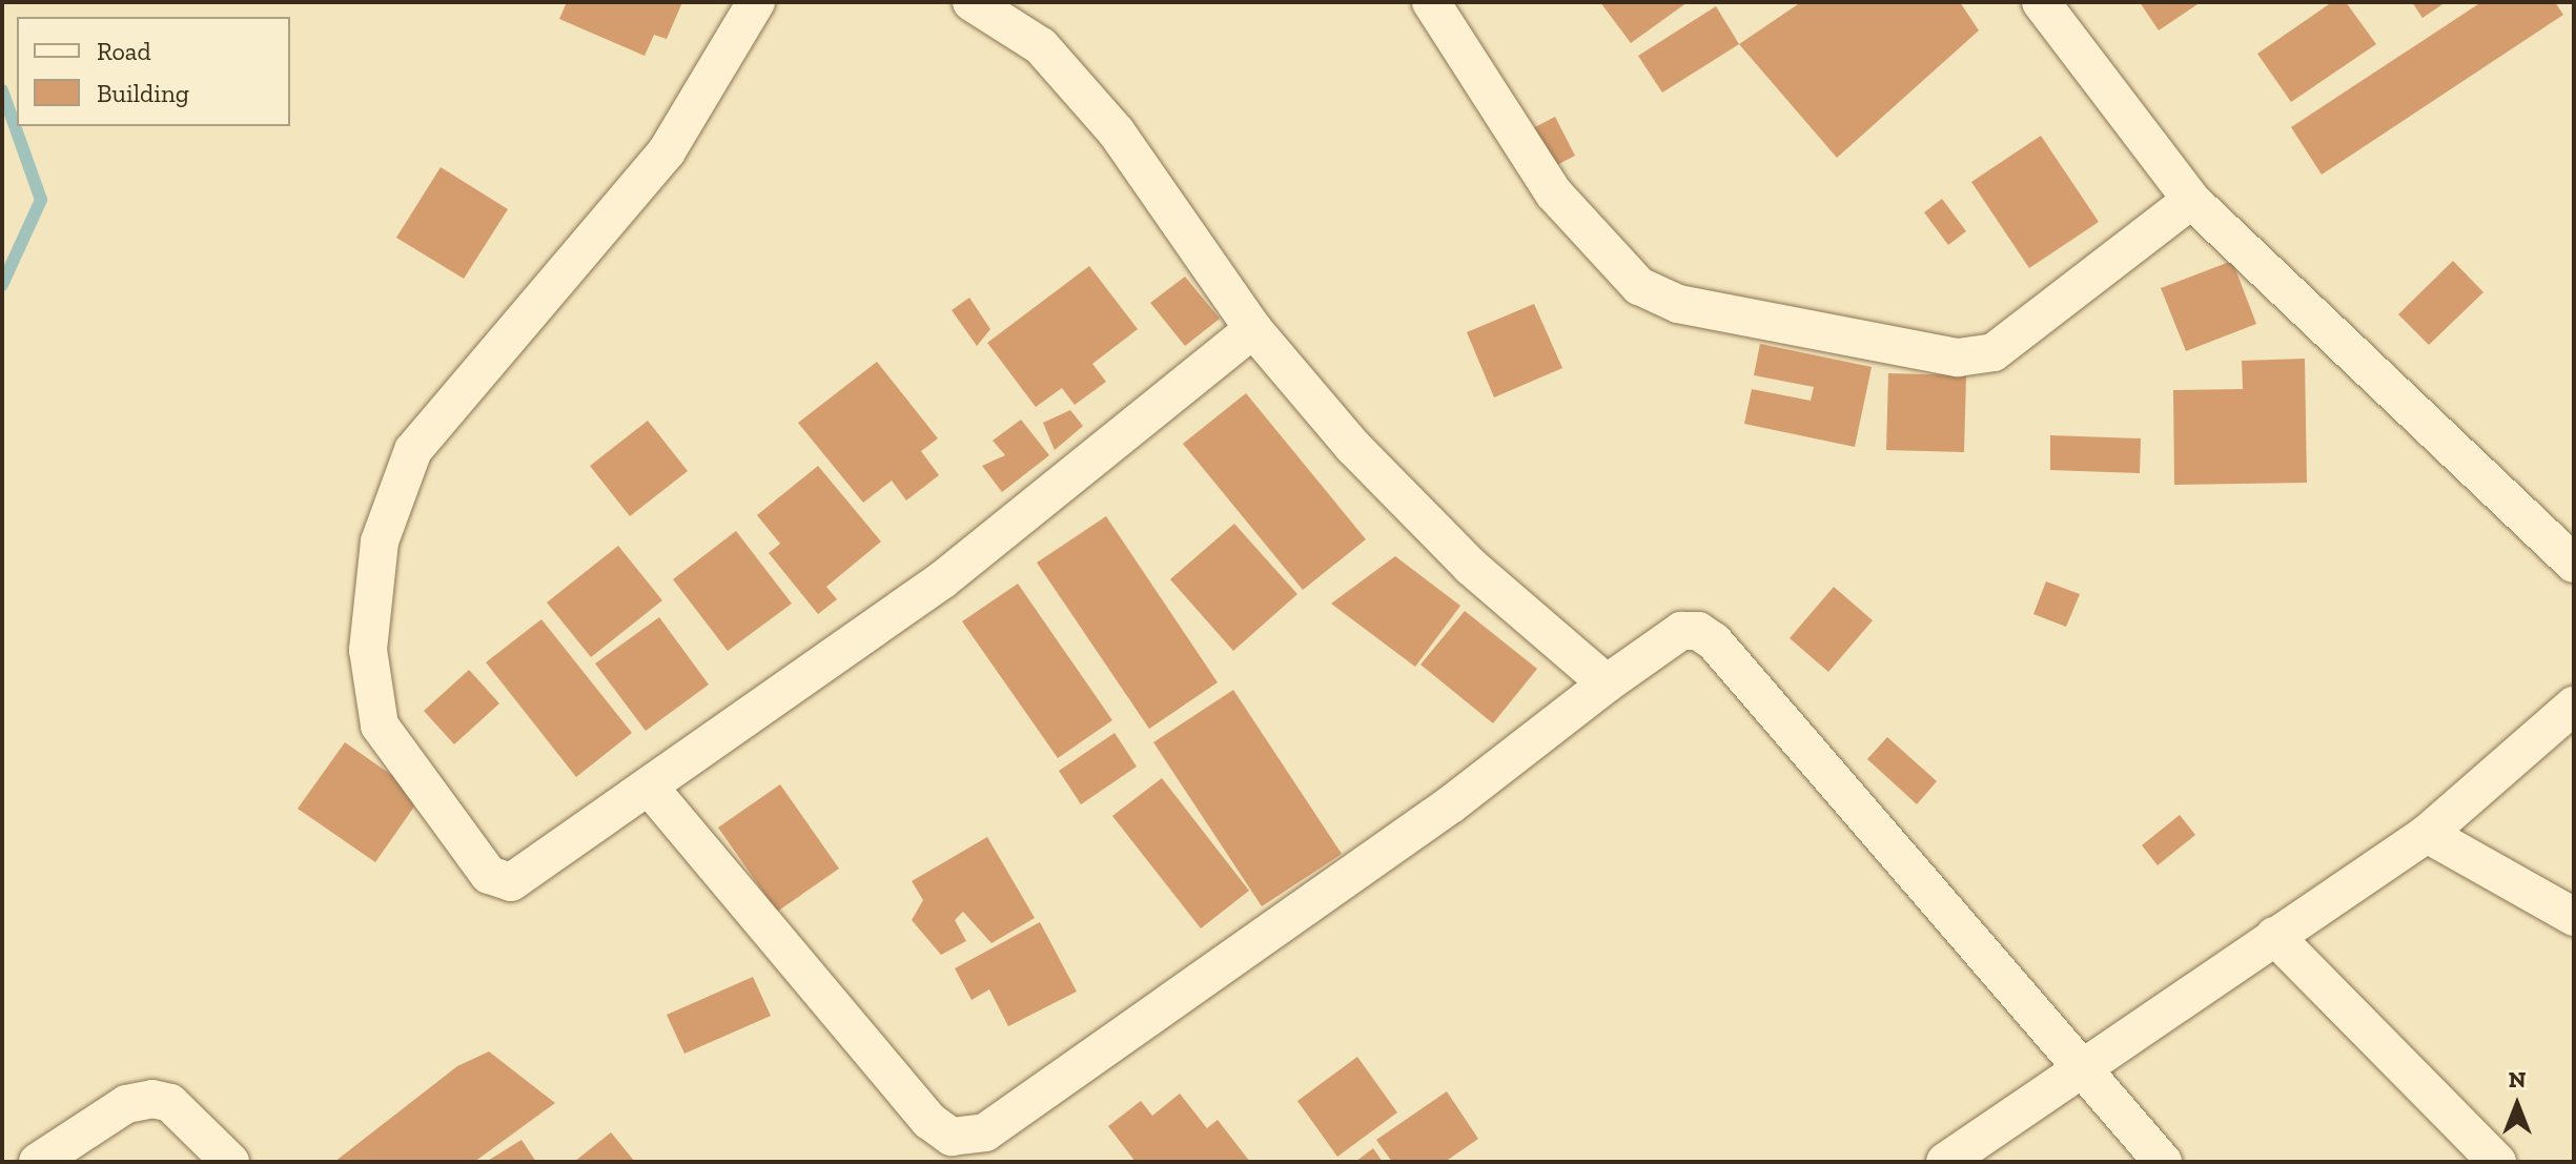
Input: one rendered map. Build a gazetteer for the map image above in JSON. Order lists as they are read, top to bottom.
{
  "legend": ["Road", "Building"],
  "north": "top"
}
